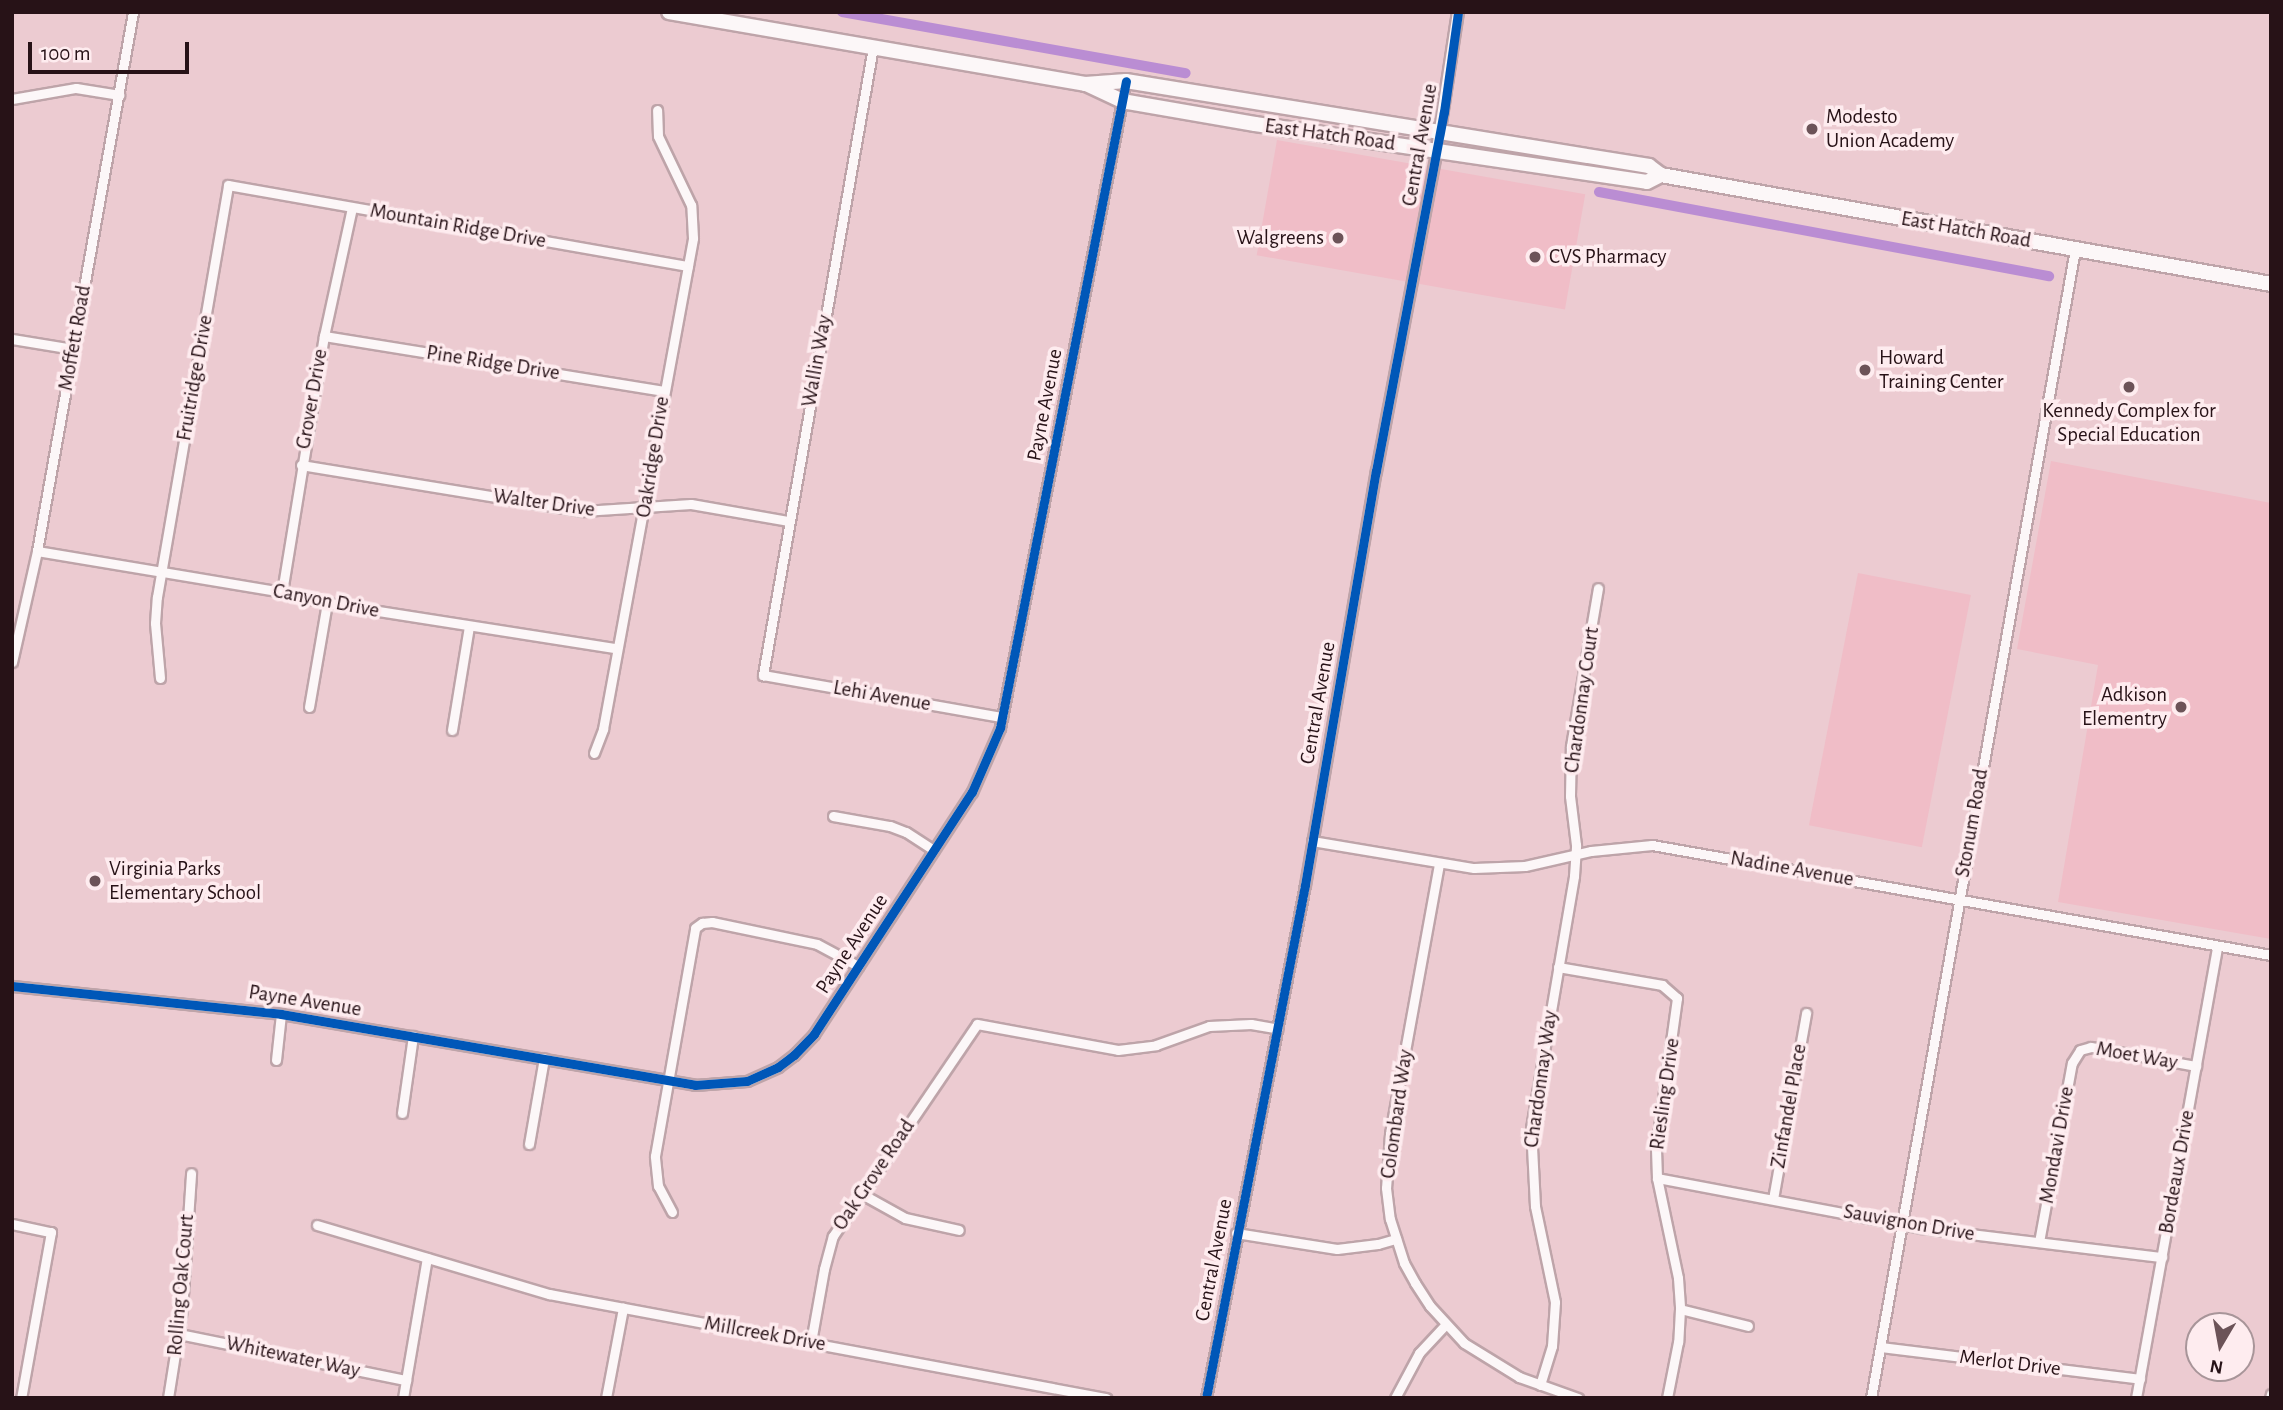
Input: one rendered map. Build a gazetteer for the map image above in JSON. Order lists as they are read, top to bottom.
{
  "streets": {
    "main road": ["East Hatch Road"],
    "street": [
      "Central Avenue",
      "Mountain Ridge Drive",
      "Moffett Road",
      "Wallin Way",
      "Pine Ridge Drive",
      "Fruitridge Drive",
      "Grover Drive",
      "Payne Avenue",
      "Oakridge Drive",
      "Walter Drive",
      "Canyon Drive",
      "Lehi Avenue",
      "Chardonnay Court",
      "Stonum Road",
      "Nadine Avenue",
      "Moet Way",
      "Chardonnay Way",
      "Riesling Drive",
      "Zinfandel Place",
      "Colombard Way",
      "Mondavi Drive",
      "Bordeaux Drive",
      "Oak Grove Road",
      "Sauvignon Drive",
      "Rolling Oak Court",
      "Millcreek Drive",
      "Whitewater Way",
      "Merlot Drive"
    ]
  },
  "crossings": [
    ["East Hatch Road", "Central Avenue"],
    ["East Hatch Road", "Wallin Way"],
    ["East Hatch Road", "Payne Avenue"],
    ["East Hatch Road", "Stonum Road"],
    ["Central Avenue", "Nadine Avenue"],
    ["Central Avenue", "Oak Grove Road"],
    ["Mountain Ridge Drive", "Fruitridge Drive"],
    ["Mountain Ridge Drive", "Grover Drive"],
    ["Mountain Ridge Drive", "Oakridge Drive"],
    ["Moffett Road", "Canyon Drive"],
    ["Wallin Way", "Walter Drive"],
    ["Wallin Way", "Lehi Avenue"],
    ["Pine Ridge Drive", "Grover Drive"],
    ["Pine Ridge Drive", "Oakridge Drive"],
    ["Fruitridge Drive", "Canyon Drive"],
    ["Grover Drive", "Walter Drive"],
    ["Grover Drive", "Canyon Drive"],
    ["Payne Avenue", "Lehi Avenue"],
    ["Oakridge Drive", "Walter Drive"],
    ["Oakridge Drive", "Canyon Drive"],
    ["Chardonnay Court", "Nadine Avenue"],
    ["Chardonnay Court", "Chardonnay Way"],
    ["Stonum Road", "Nadine Avenue"],
    ["Stonum Road", "Sauvignon Drive"],
    ["Stonum Road", "Merlot Drive"],
    ["Nadine Avenue", "Chardonnay Way"],
    ["Nadine Avenue", "Colombard Way"],
    ["Nadine Avenue", "Bordeaux Drive"],
    ["Moet Way", "Mondavi Drive"],
    ["Moet Way", "Bordeaux Drive"],
    ["Chardonnay Way", "Riesling Drive"],
    ["Chardonnay Way", "Colombard Way"],
    ["Riesling Drive", "Sauvignon Drive"],
    ["Zinfandel Place", "Sauvignon Drive"],
    ["Mondavi Drive", "Sauvignon Drive"],
    ["Bordeaux Drive", "Sauvignon Drive"],
    ["Bordeaux Drive", "Merlot Drive"],
    ["Oak Grove Road", "Millcreek Drive"],
    ["Rolling Oak Court", "Whitewater Way"]
  ],
  "places": [
    "Modesto Union Academy",
    "Walgreens",
    "CVS Pharmacy",
    "Howard Training Center",
    "Kennedy Complex for Special Education",
    "Adkison Elementry",
    "Virginia Parks Elementary School"
  ],
  "scale_bar": "100 m",
  "north": "bottom"
}
